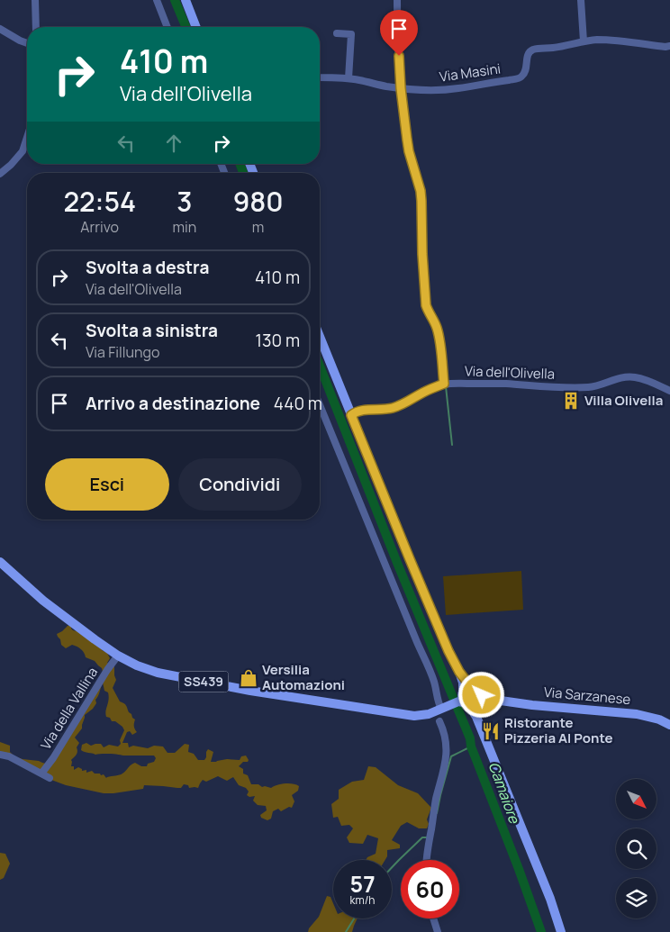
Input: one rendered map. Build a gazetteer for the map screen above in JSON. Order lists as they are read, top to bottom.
{
  "streets": {
    "main road": ["SS439", "Via Sarzanese"],
    "street": ["Via Masini", "Via dell'Olivella", "Via della Vallina"]
  },
  "crossings": [
    ["SS439", "Via Sarzanese"],
    ["SS439", "Via della Vallina"]
  ],
  "water": ["Camaiore"],
  "places": {
    "building": ["Villa Olivella"],
    "shop": ["Versilia Automazioni"],
    "restaurant": ["Ristorante Pizzeria Al Ponte"]
  },
  "north": "bottom right",
  "page": {
    "turn": ["410 m", "Via dell'Olivella"],
    "eta": [
      "22:54",
      "Arrivo",
      "3",
      "min",
      "980",
      "m"
    ],
    "list": [
      {
        "name": "Svolta a destra",
        "note": "Via dell'Olivella",
        "value": "410 m"
      },
      {
        "name": "Svolta a sinistra",
        "note": "Via Fillungo",
        "value": "130 m"
      },
      {
        "name": "Arrivo a destinazione",
        "value": "440 m"
      }
    ],
    "buttons": ["Esci", "Condividi"],
    "speed": "57 km/h",
    "limit": "60"
  }
}
